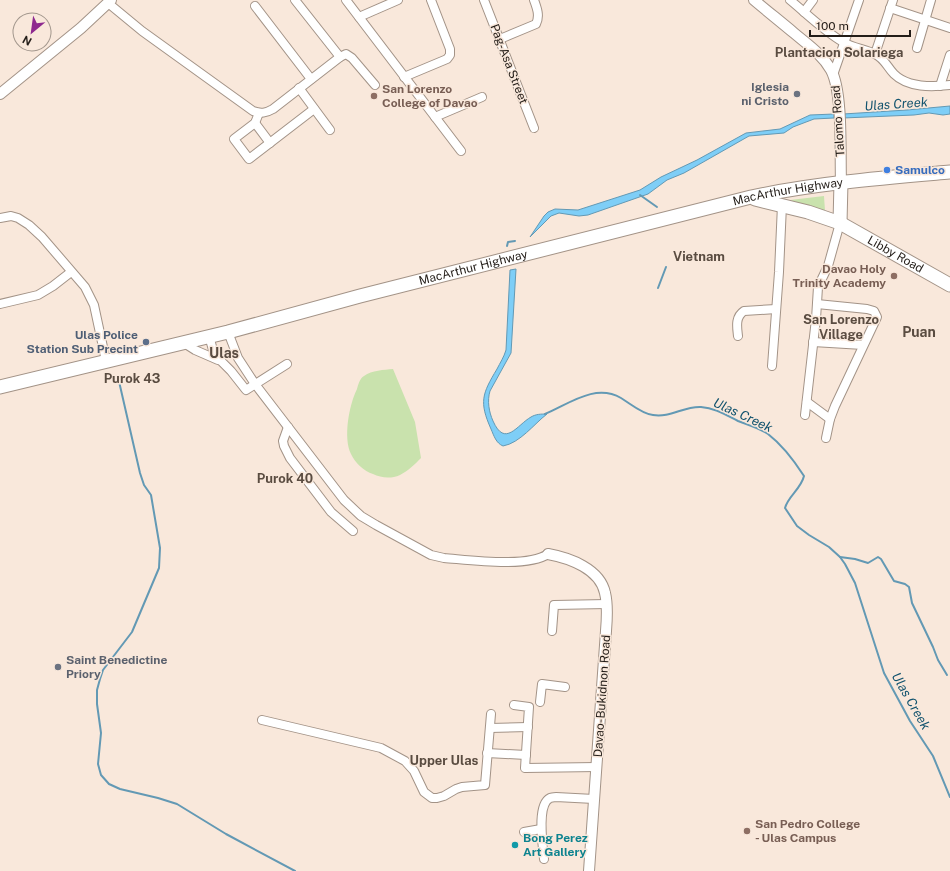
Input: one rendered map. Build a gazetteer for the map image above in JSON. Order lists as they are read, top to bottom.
{
  "streets": {
    "highway": ["MacArthur Highway", "Libby Road"],
    "street": ["Pag-Asa Street", "Talomo Road", "Davao-Bukidnon Road"]
  },
  "crossings": [
    ["Talomo Road", "MacArthur Highway"],
    ["MacArthur Highway", "Libby Road"]
  ],
  "districts": [
    "Plantacion Solariega",
    "Vietnam",
    "San Lorenzo Village",
    "Puan",
    "Ulas",
    "Purok 43",
    "Purok 40",
    "Upper Ulas"
  ],
  "water": ["Ulas Creek"],
  "places": [
    "Iglesia ni Cristo",
    "San Lorenzo College of Davao",
    "Samulco",
    "Davao Holy Trinity Academy",
    "Ulas Police Station Sub Precint",
    "Saint Benedictine Priory",
    "San Pedro College - Ulas Campus",
    "Bong Perez Art Gallery"
  ],
  "scale_bar": "100 m",
  "north": "bottom left"
}
